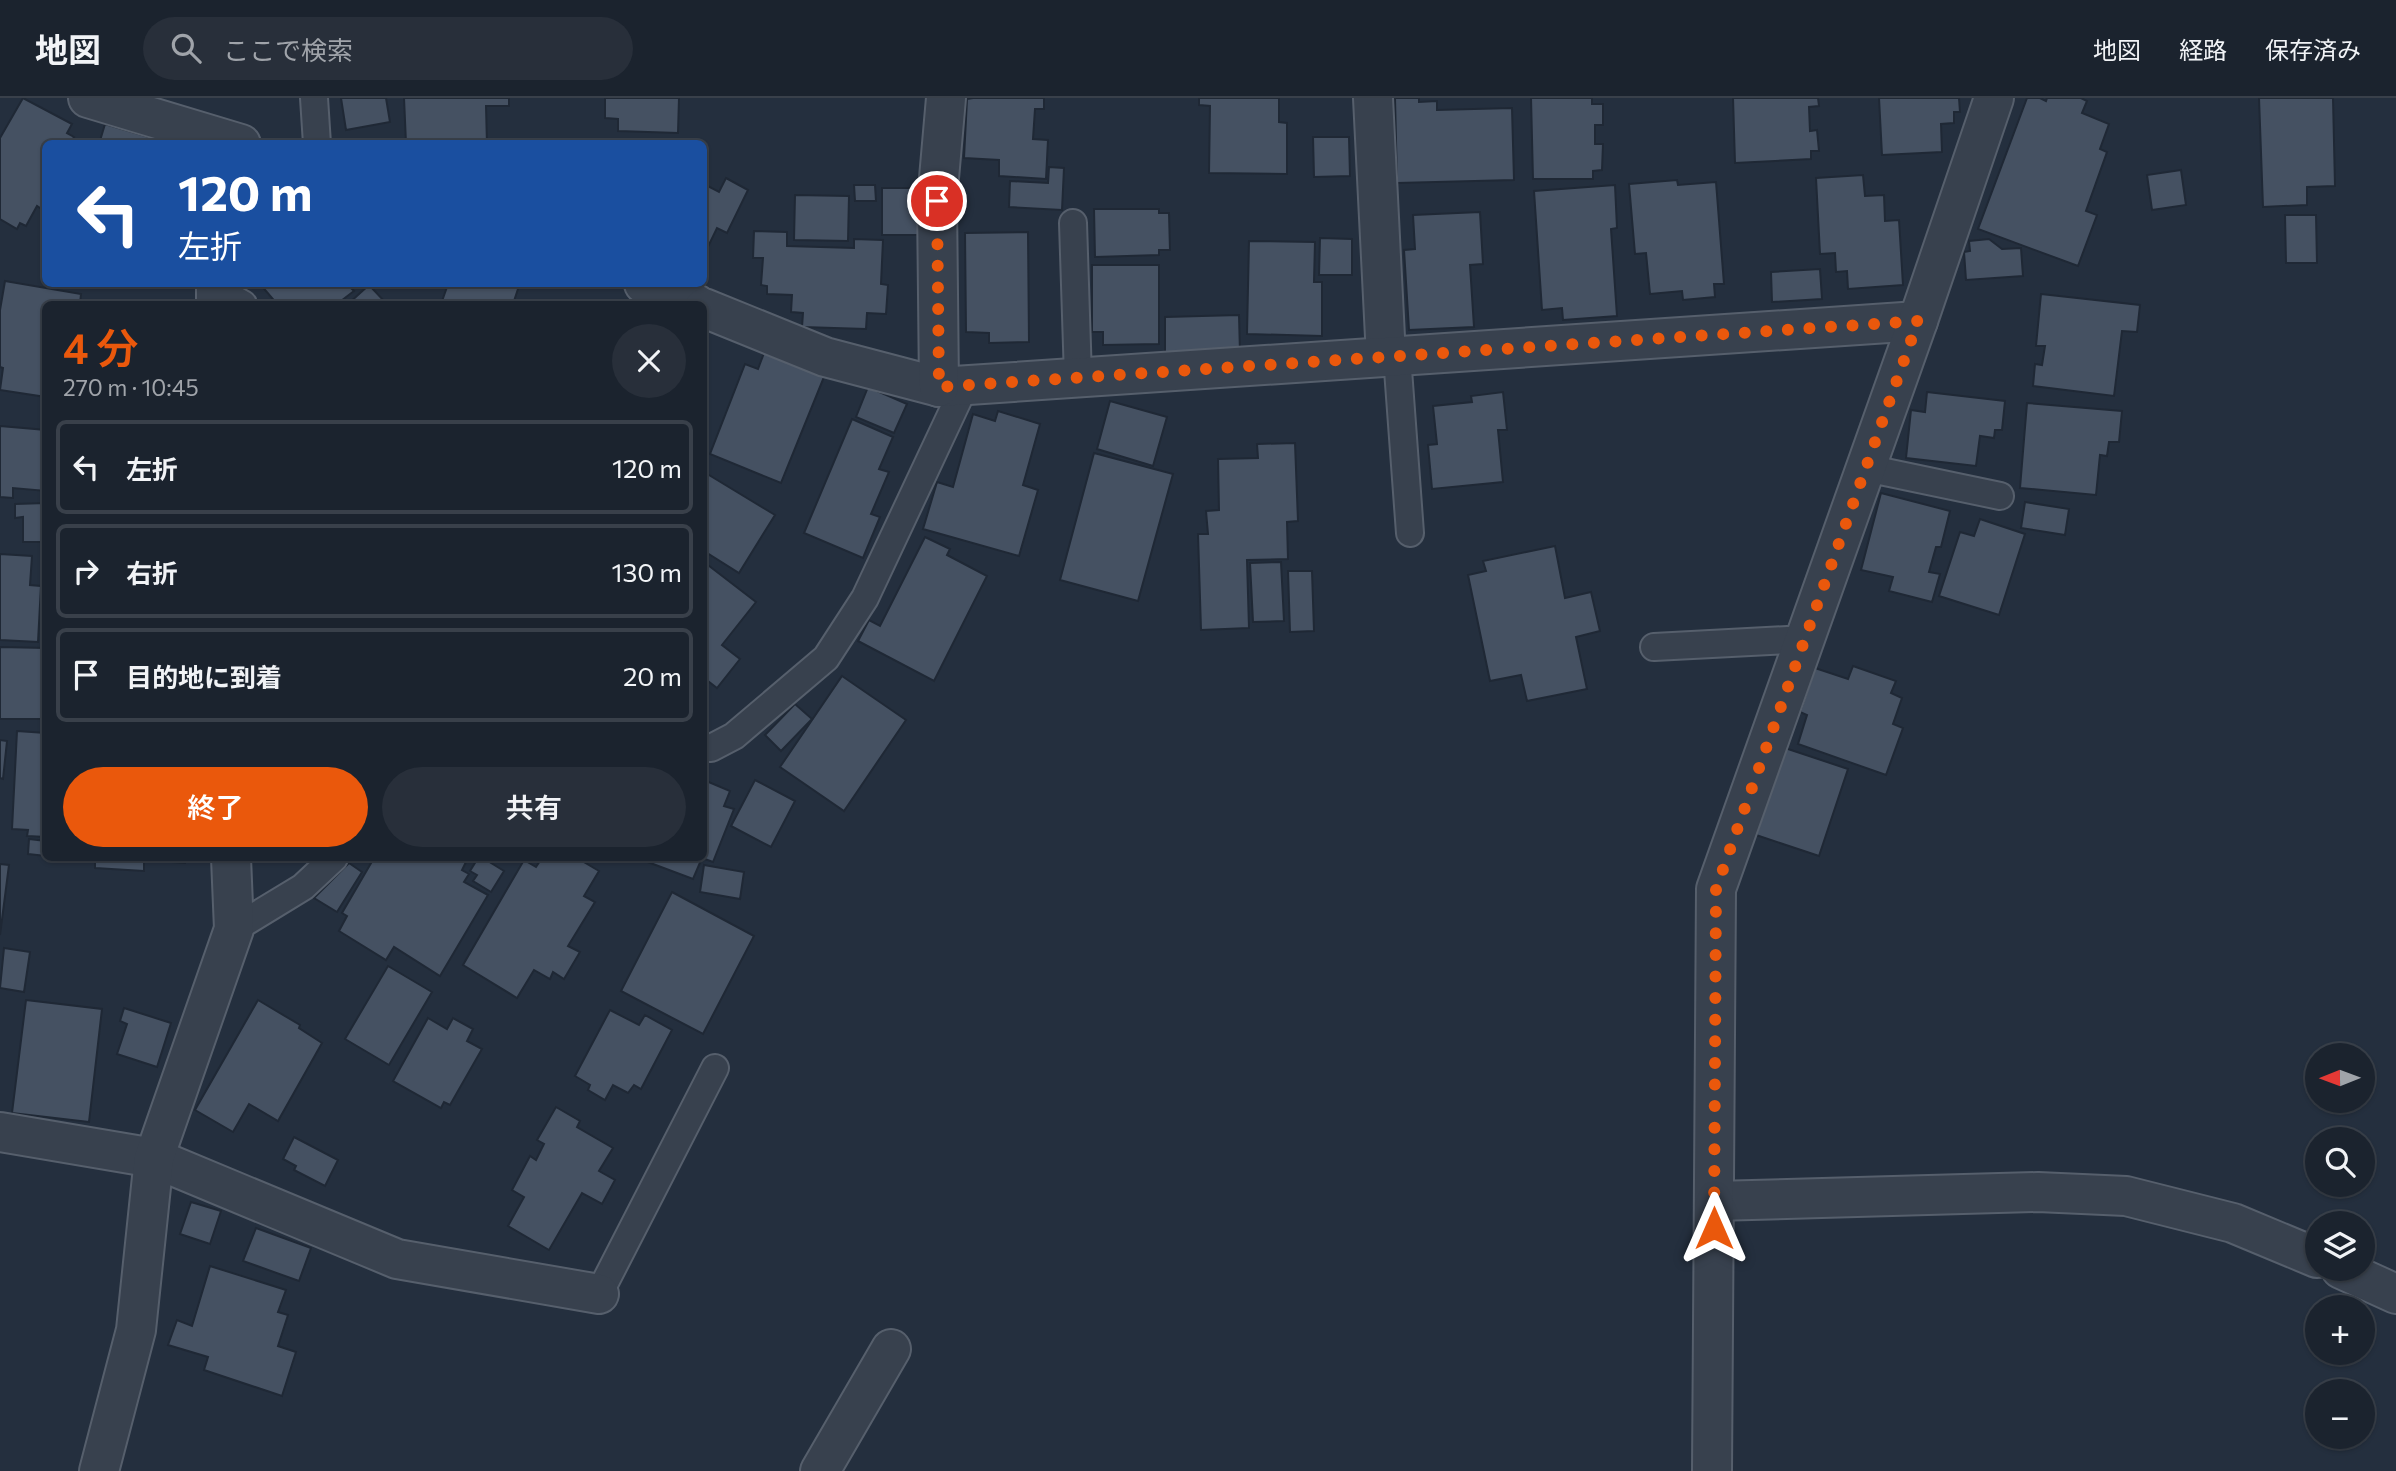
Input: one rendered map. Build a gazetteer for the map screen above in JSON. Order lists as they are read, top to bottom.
{
  "north": "left",
  "page": {
    "header": "地図",
    "search": "ここで検索",
    "nav": ["地図", "経路", "保存済み"],
    "turn": ["120 m", "左折"],
    "heading": ["4 分", "270 m · 10:45"],
    "list": [
      {
        "name": "左折",
        "value": "120 m"
      },
      {
        "name": "右折",
        "value": "130 m"
      },
      {
        "name": "目的地に到着",
        "value": "20 m"
      }
    ],
    "buttons": ["終了", "共有"],
    "map_buttons": ["+", "−"]
  }
}
